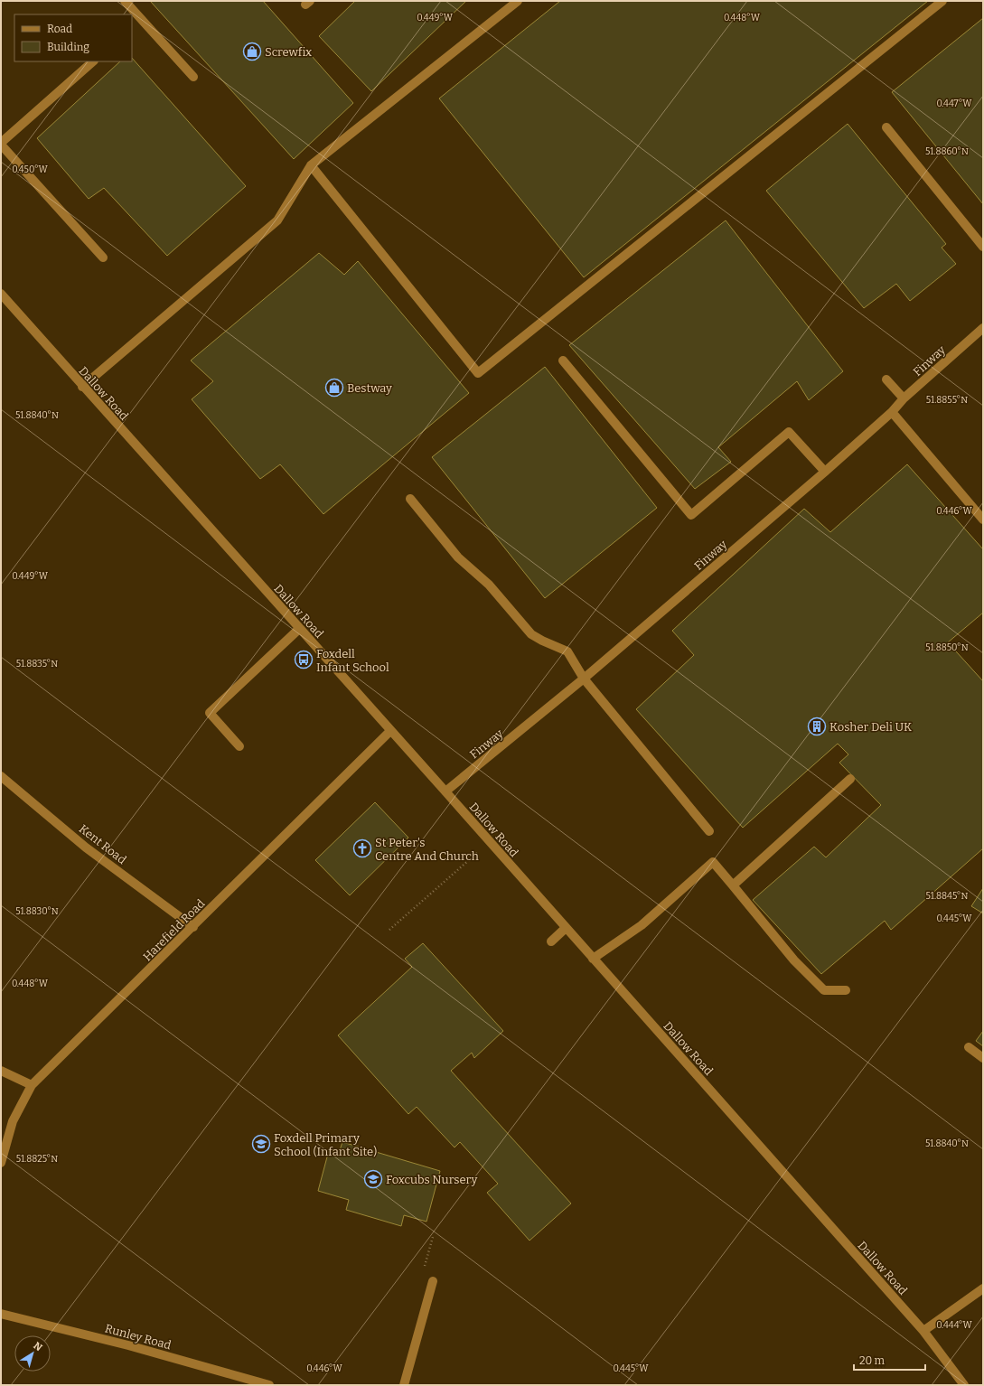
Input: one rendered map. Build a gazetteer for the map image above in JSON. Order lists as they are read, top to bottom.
{
  "streets": {
    "street": [
      "Finway",
      "Dallow Road",
      "Kent Road",
      "Harefield Road",
      "Runley Road"
    ]
  },
  "crossings": [
    ["Finway", "Dallow Road"],
    ["Dallow Road", "Harefield Road"],
    ["Kent Road", "Harefield Road"]
  ],
  "places": {
    "shop": ["Screwfix", "Bestway"],
    "bus stop": ["Foxdell Infant School"],
    "building": ["Kosher Deli UK"],
    "church": ["St Peter's Centre And Church"],
    "school or university": ["Foxdell Primary School (Infant Site)", "Foxcubs Nursery"]
  },
  "legend": ["Road", "Building"],
  "scale_bar": "20 m",
  "north": "top right",
  "coordinates": [
    "0.449°W",
    "0.448°W",
    "0.447°W",
    "51.8860°N",
    "0.450°W",
    "51.8855°N",
    "51.8840°N",
    "0.446°W",
    "51.8850°N",
    "51.8835°N",
    "51.8845°N",
    "51.8830°N",
    "0.445°W",
    "51.8825°N",
    "0.444°W"
  ]
}
